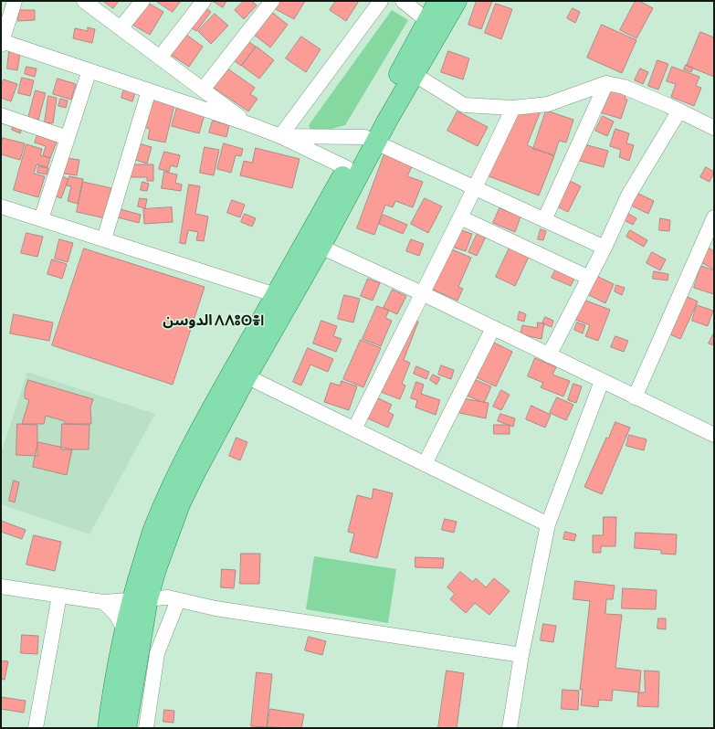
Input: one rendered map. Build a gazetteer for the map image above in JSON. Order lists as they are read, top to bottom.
{
  "districts": ["الدوسن ⴷⴷⵓⵙⴻⵏ"]
}
